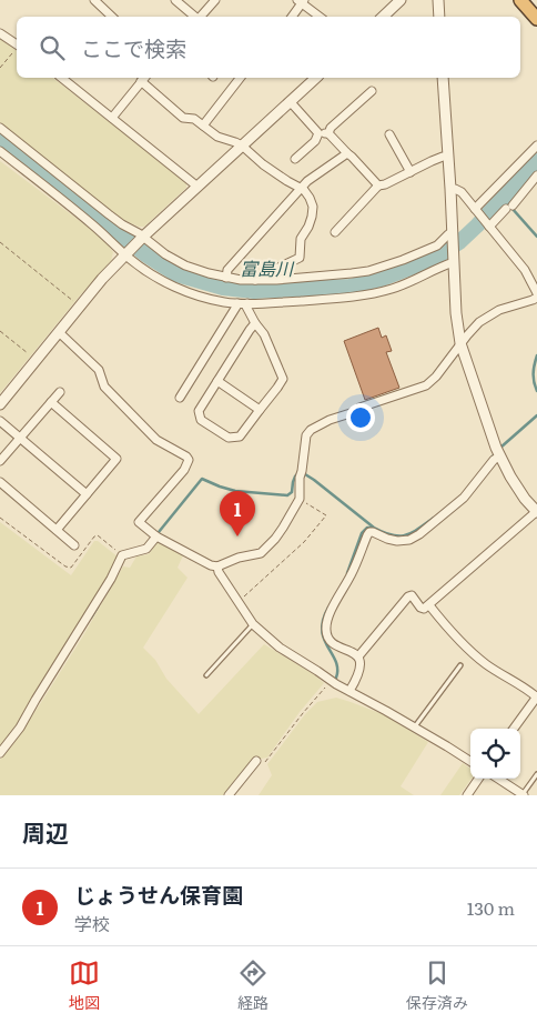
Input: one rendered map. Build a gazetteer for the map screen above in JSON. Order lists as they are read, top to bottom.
{
  "water": ["富島川"],
  "page": {
    "search": "ここで検索",
    "pins": "1",
    "heading": "周辺",
    "list": [
      {
        "mark": "1",
        "name": "じょうせん保育園",
        "note": "学校",
        "value": "130 m"
      }
    ],
    "nav": ["地図", "経路", "保存済み"]
  }
}
